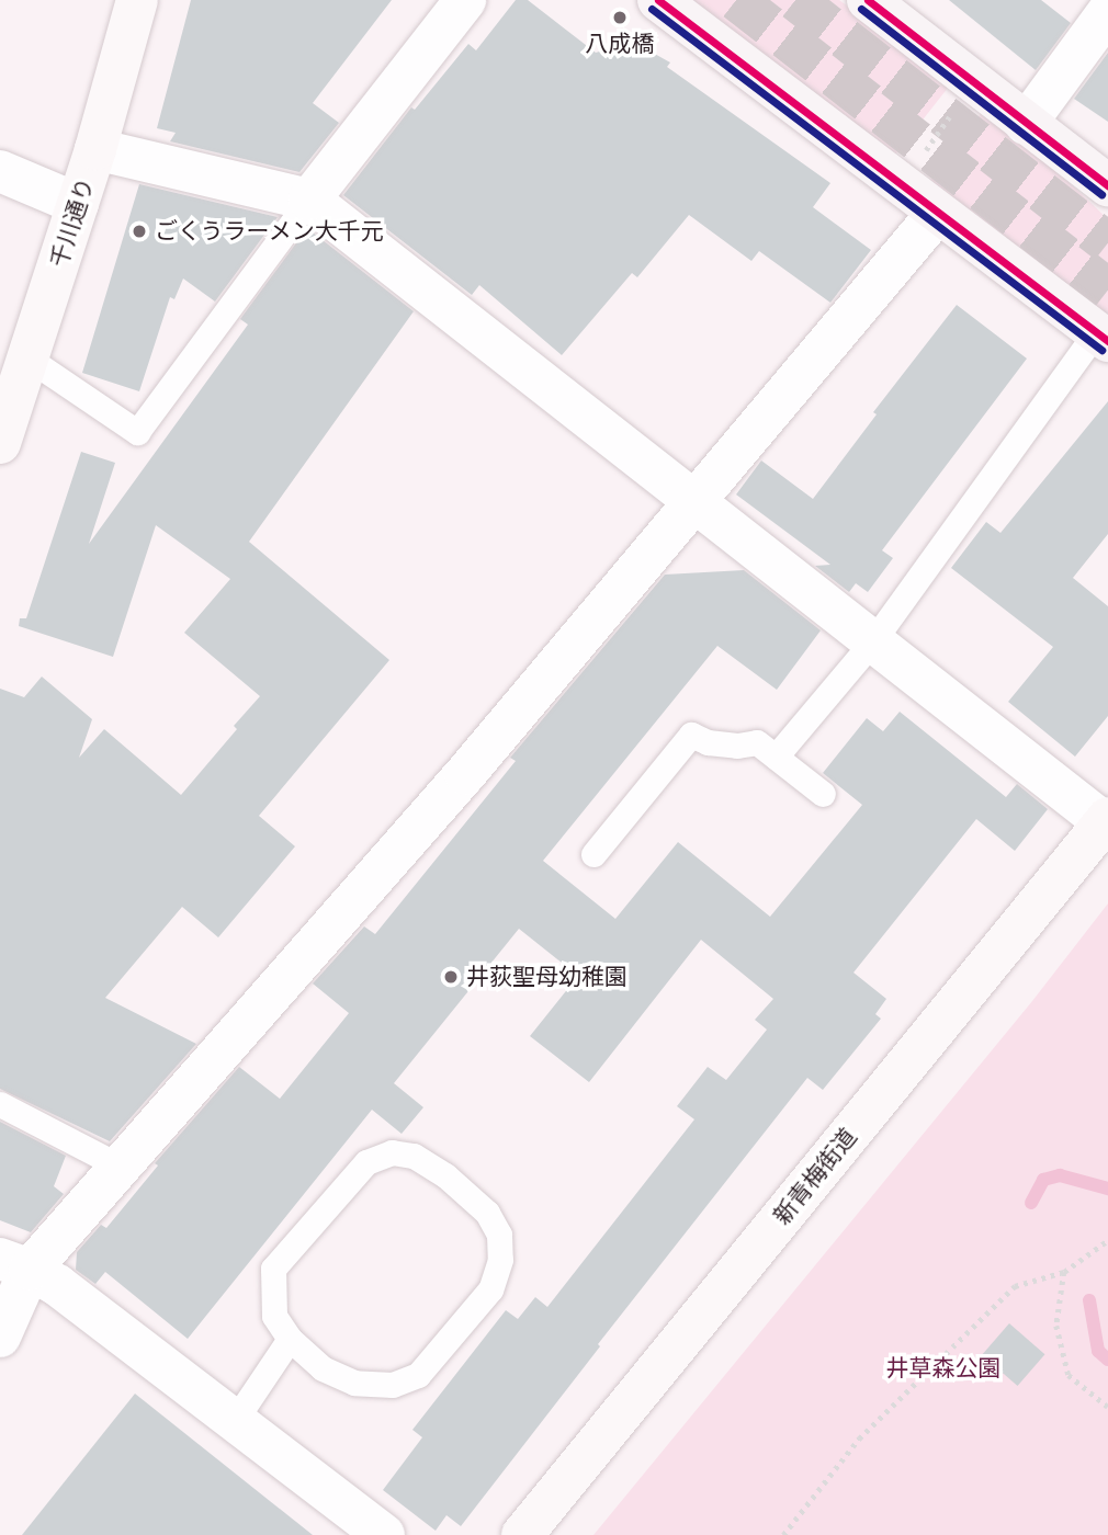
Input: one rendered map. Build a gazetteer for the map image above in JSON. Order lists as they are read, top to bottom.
{
  "streets": {
    "main road": ["千川通り", "新青梅街道"]
  },
  "parks": ["井草森公園"],
  "places": ["八成橋", "ごくうラーメン大千元", "井荻聖母幼稚園"]
}
